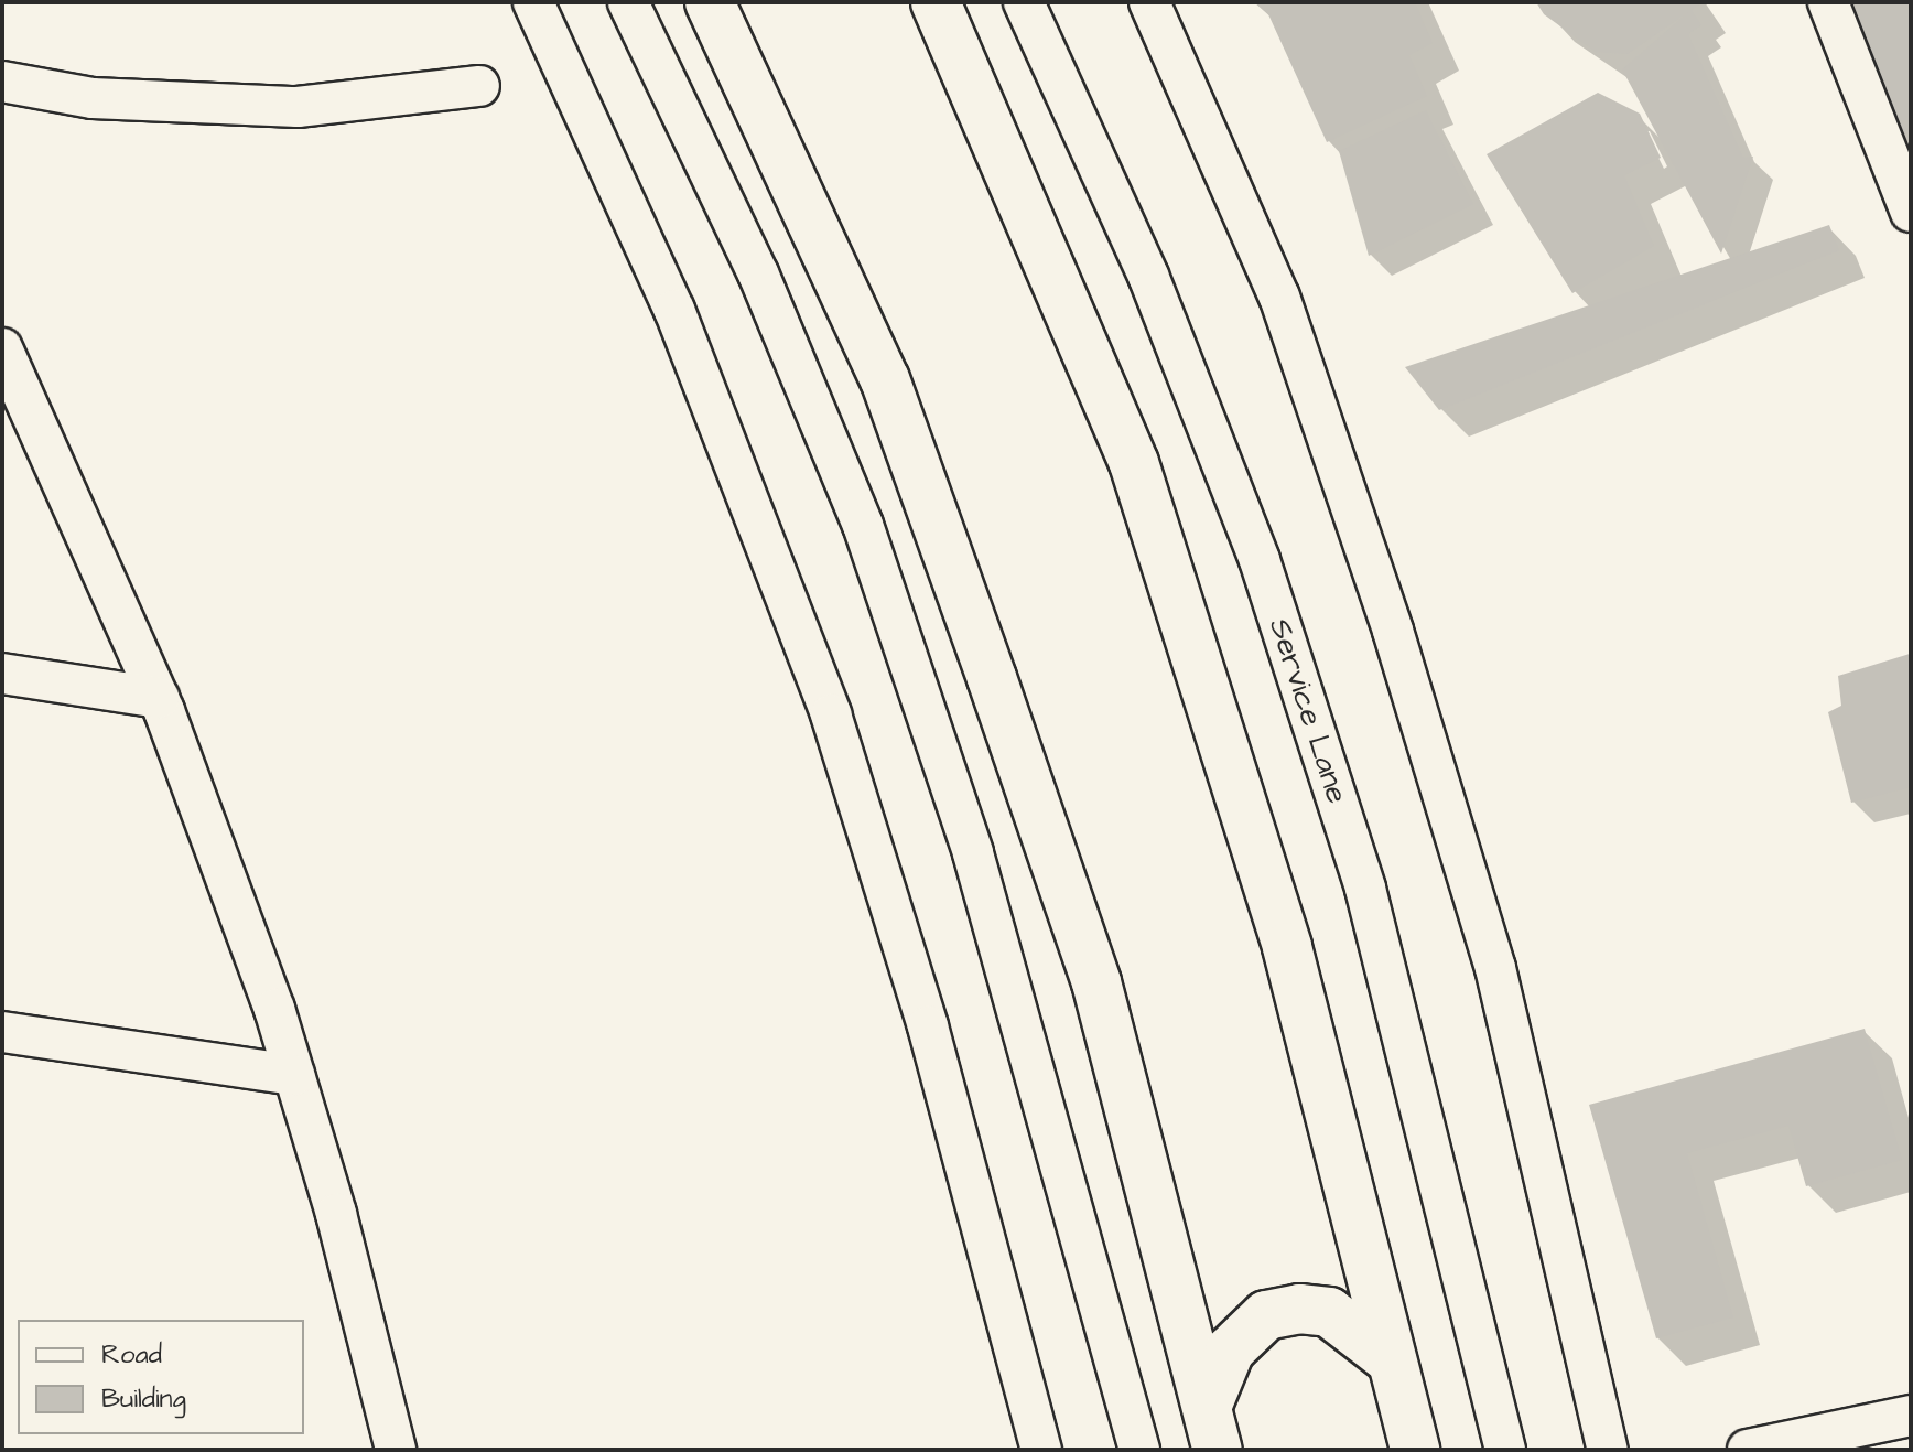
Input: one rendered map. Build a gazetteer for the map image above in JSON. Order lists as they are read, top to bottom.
{
  "streets": {
    "street": ["Service Lane"]
  },
  "legend": ["Road", "Building"]
}
